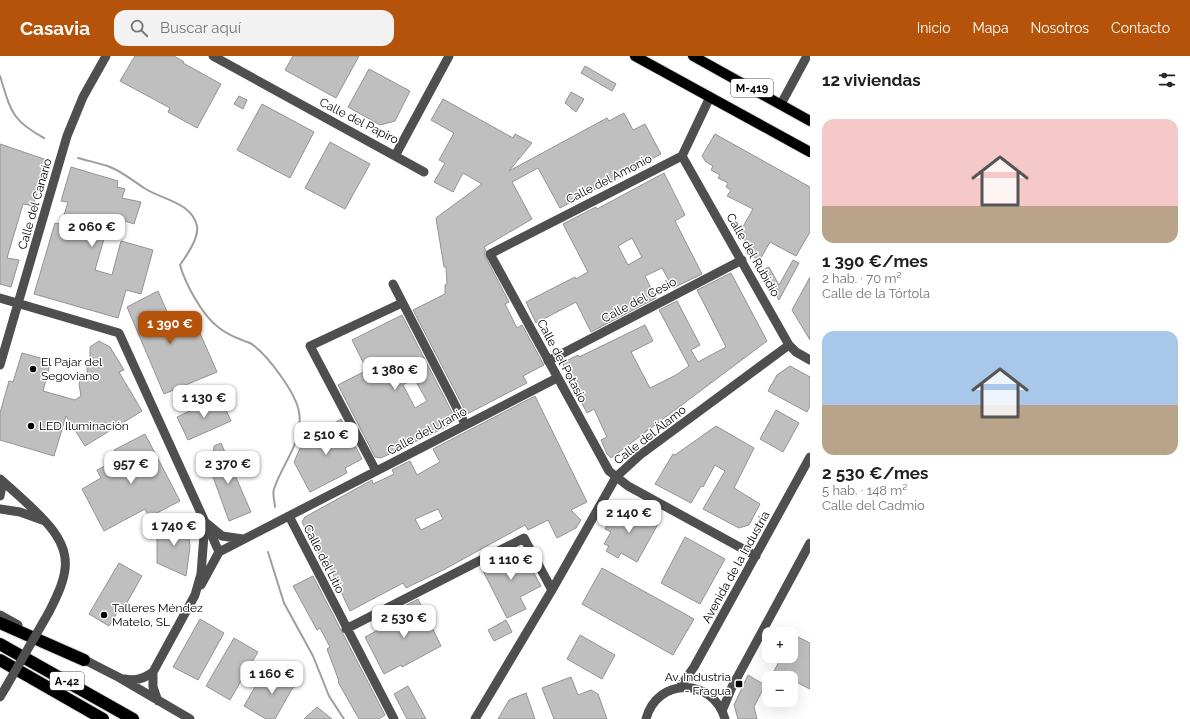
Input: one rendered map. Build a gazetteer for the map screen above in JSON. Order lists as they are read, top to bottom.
{
  "streets": {
    "highway": ["A-42"],
    "main road": ["M-419"],
    "street": [
      "Calle del Papiro",
      "Calle del Amonio",
      "Calle del Canario",
      "Calle del Rubidio",
      "Calle del Cesio",
      "Calle del Potasio",
      "Calle del Uranio",
      "Calle del Álamo",
      "Calle del Litio",
      "Avenida de la Industria"
    ]
  },
  "crossings": [
    ["Calle del Amonio", "Calle del Rubidio"],
    ["Calle del Amonio", "Calle del Potasio"],
    ["Calle del Rubidio", "Calle del Cesio"],
    ["Calle del Rubidio", "Calle del Álamo"],
    ["Calle del Cesio", "Calle del Potasio"],
    ["Calle del Potasio", "Calle del Uranio"],
    ["Calle del Potasio", "Calle del Álamo"],
    ["Calle del Potasio", "Avenida de la Industria"],
    ["Calle del Uranio", "Calle del Litio"]
  ],
  "places": {
    "other": ["El Pajar del Segoviano", "LED Iluminación", "Talleres Méndez Matelo, SL"],
    "transit": ["Av. Industria - Fragua"]
  },
  "page": {
    "header": "Casavia",
    "search": "Buscar aquí",
    "nav": [
      "Inicio",
      "Mapa",
      "Nosotros",
      "Contacto"
    ],
    "heading": "12 viviendas",
    "list": [
      {
        "name": "1 390 €/mes",
        "note": "2 hab. · 70 m² · Calle de la Tórtola"
      },
      {
        "name": "2 530 €/mes",
        "note": "5 hab. · 148 m² · Calle del Cadmio"
      }
    ],
    "price": [
      "2 060 €",
      "1 390 €",
      "1 380 €",
      "1 130 €",
      "2 510 €",
      "957 €",
      "2 370 €",
      "2 140 €",
      "1 740 €",
      "1 110 €",
      "2 530 €",
      "1 160 €"
    ],
    "map_buttons": ["+", "−"]
  }
}
